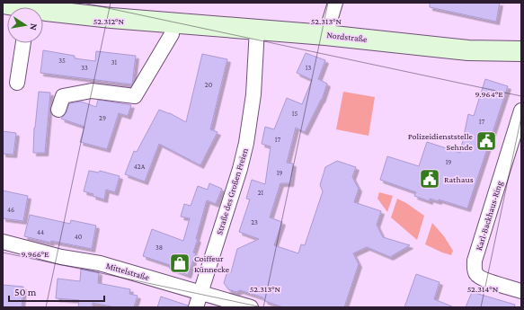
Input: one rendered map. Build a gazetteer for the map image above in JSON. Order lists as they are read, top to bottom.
{
  "streets": {
    "main road": ["Nordstraße"],
    "street": ["Straße des Großen Freien", "Karl-Backhaus-Ring", "Mittelstraße"]
  },
  "crossings": [
    ["Nordstraße", "Straße des Großen Freien"],
    ["Straße des Großen Freien", "Mittelstraße"]
  ],
  "places": {
    "public building": ["Polizeidienststelle Sehnde", "Rathaus"],
    "shop": ["Coiffeur Künnecke"]
  },
  "house_numbers": [
    "35",
    "31",
    "33",
    "13",
    "20",
    "15",
    "29",
    "17",
    "17",
    "19",
    "42A",
    "19",
    "21",
    "46",
    "23",
    "44",
    "40",
    "38"
  ],
  "scale_bar": "50 m",
  "north": "right",
  "coordinates": [
    "52.312°N",
    "52.313°N",
    "9.964°E",
    "9.966°E",
    "52.314°N"
  ]
}
